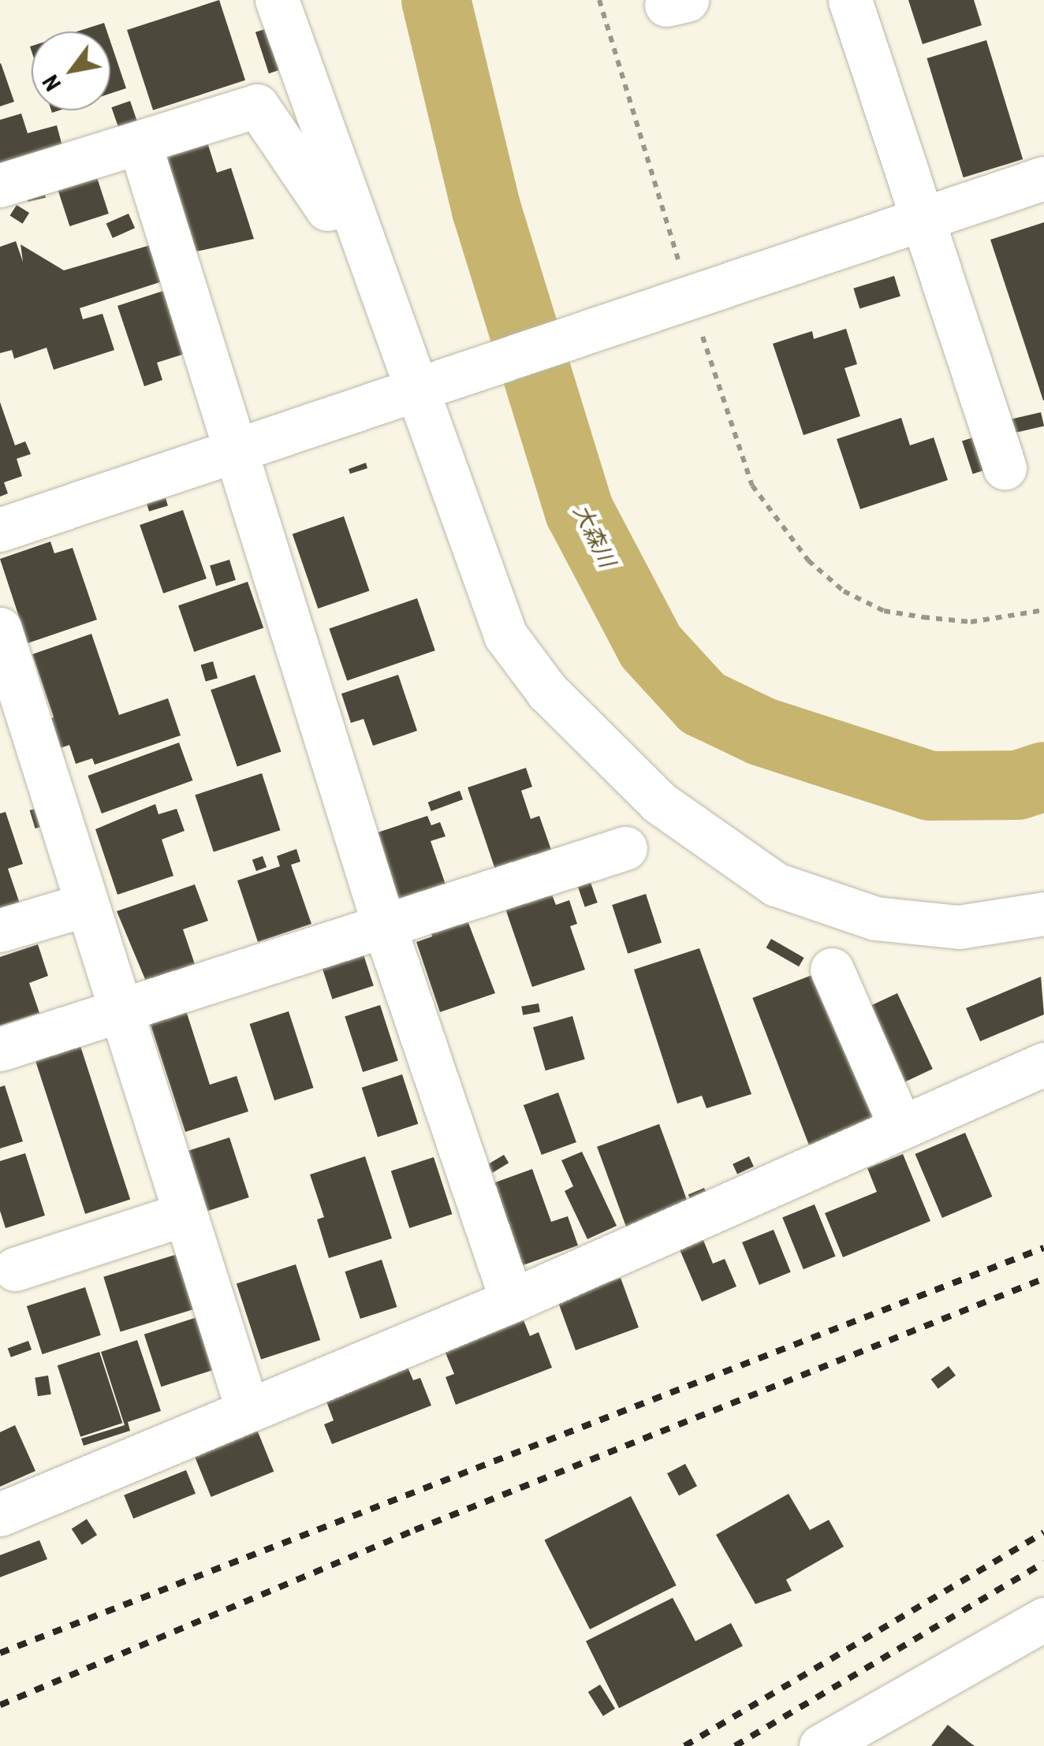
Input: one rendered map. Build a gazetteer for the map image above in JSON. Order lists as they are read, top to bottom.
{
  "water": ["大森川"],
  "north": "bottom left"
}
